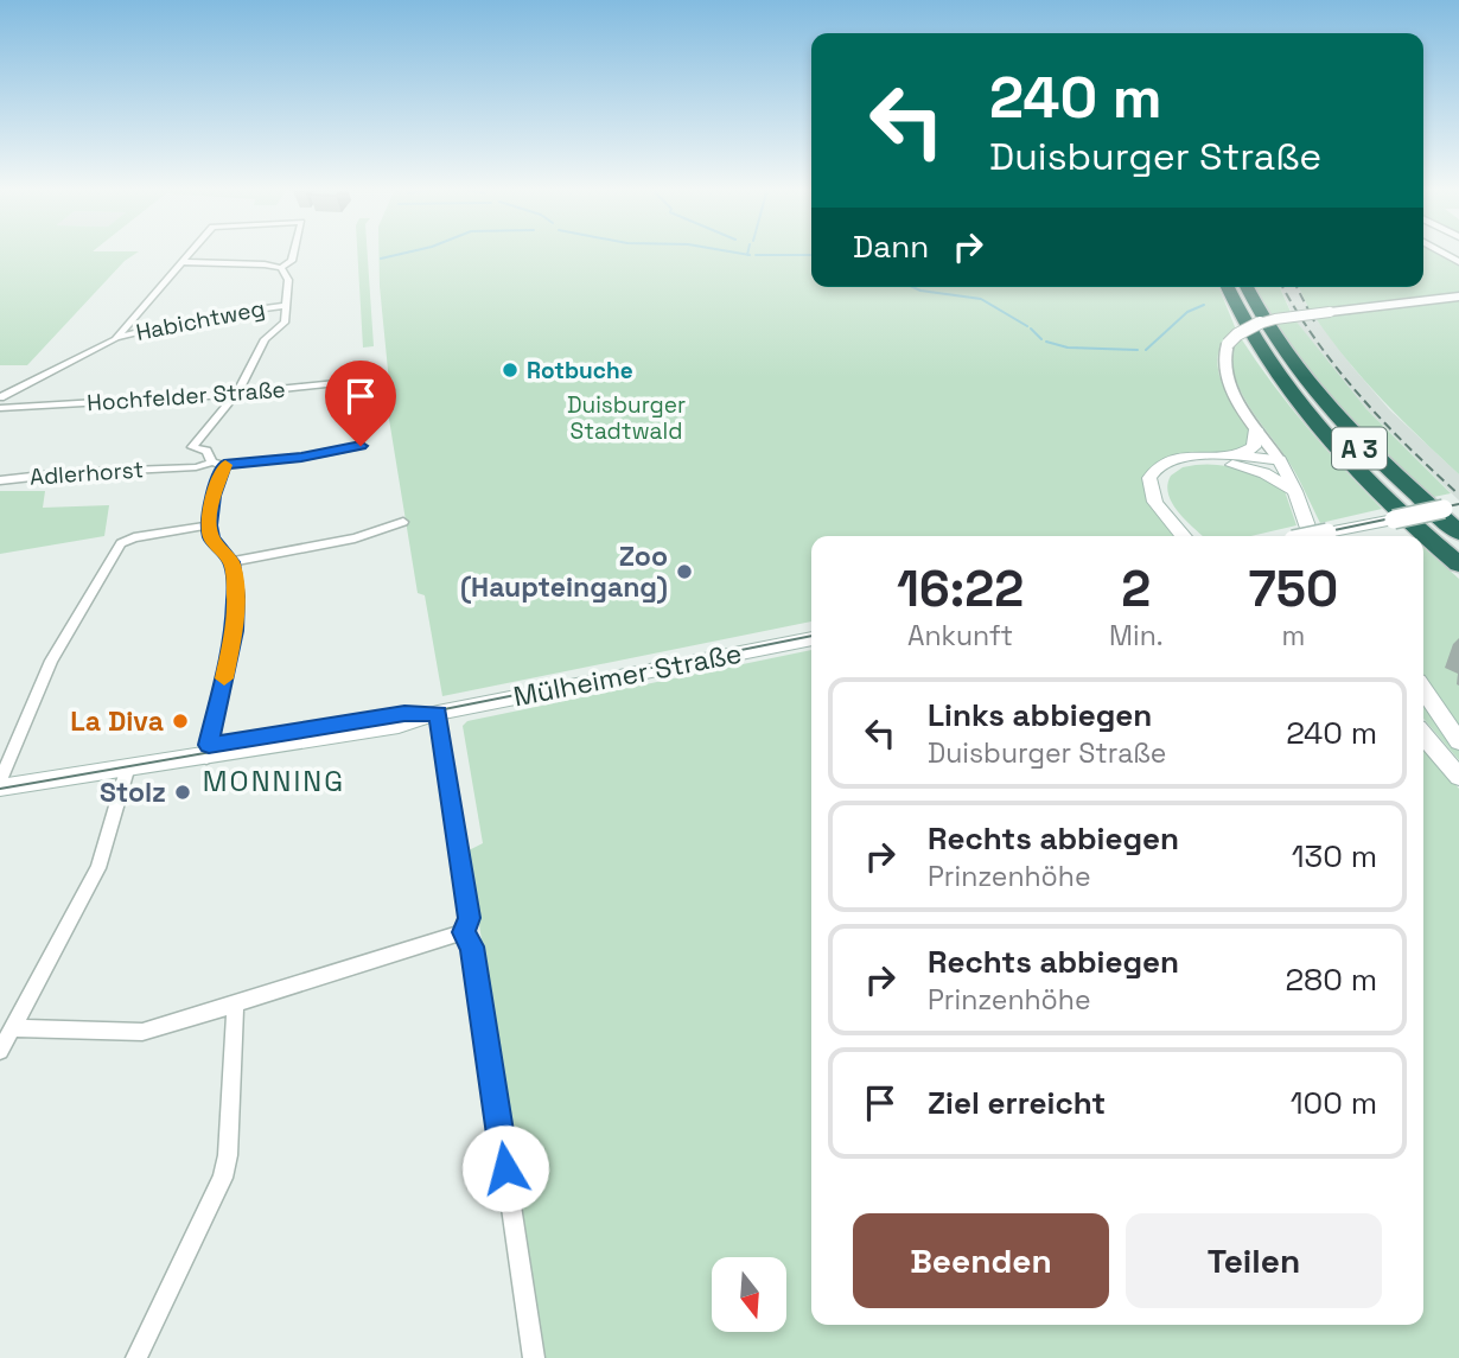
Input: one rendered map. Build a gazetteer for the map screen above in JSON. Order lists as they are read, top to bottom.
{
  "streets": {
    "highway": ["A 3"],
    "main road": ["Mülheimer Straße"],
    "street": ["Habichtweg", "Hochfelder Straße", "Adlerhorst"]
  },
  "districts": ["MONNING"],
  "parks": ["Duisburger Stadtwald"],
  "places": [
    "Rotbuche",
    "Zoo (Haupteingang)",
    "La Diva",
    "Stolz"
  ],
  "north": "bottom",
  "page": {
    "turn": ["240 m", "Duisburger Straße"],
    "then": "Dann",
    "eta": [
      "16:22",
      "Ankunft",
      "2",
      "Min.",
      "750",
      "m"
    ],
    "list": [
      {
        "name": "Links abbiegen",
        "note": "Duisburger Straße",
        "value": "240 m"
      },
      {
        "name": "Rechts abbiegen",
        "note": "Prinzenhöhe",
        "value": "130 m"
      },
      {
        "name": "Rechts abbiegen",
        "note": "Prinzenhöhe",
        "value": "280 m"
      },
      {
        "name": "Ziel erreicht",
        "value": "100 m"
      }
    ],
    "buttons": ["Beenden", "Teilen"]
  }
}
